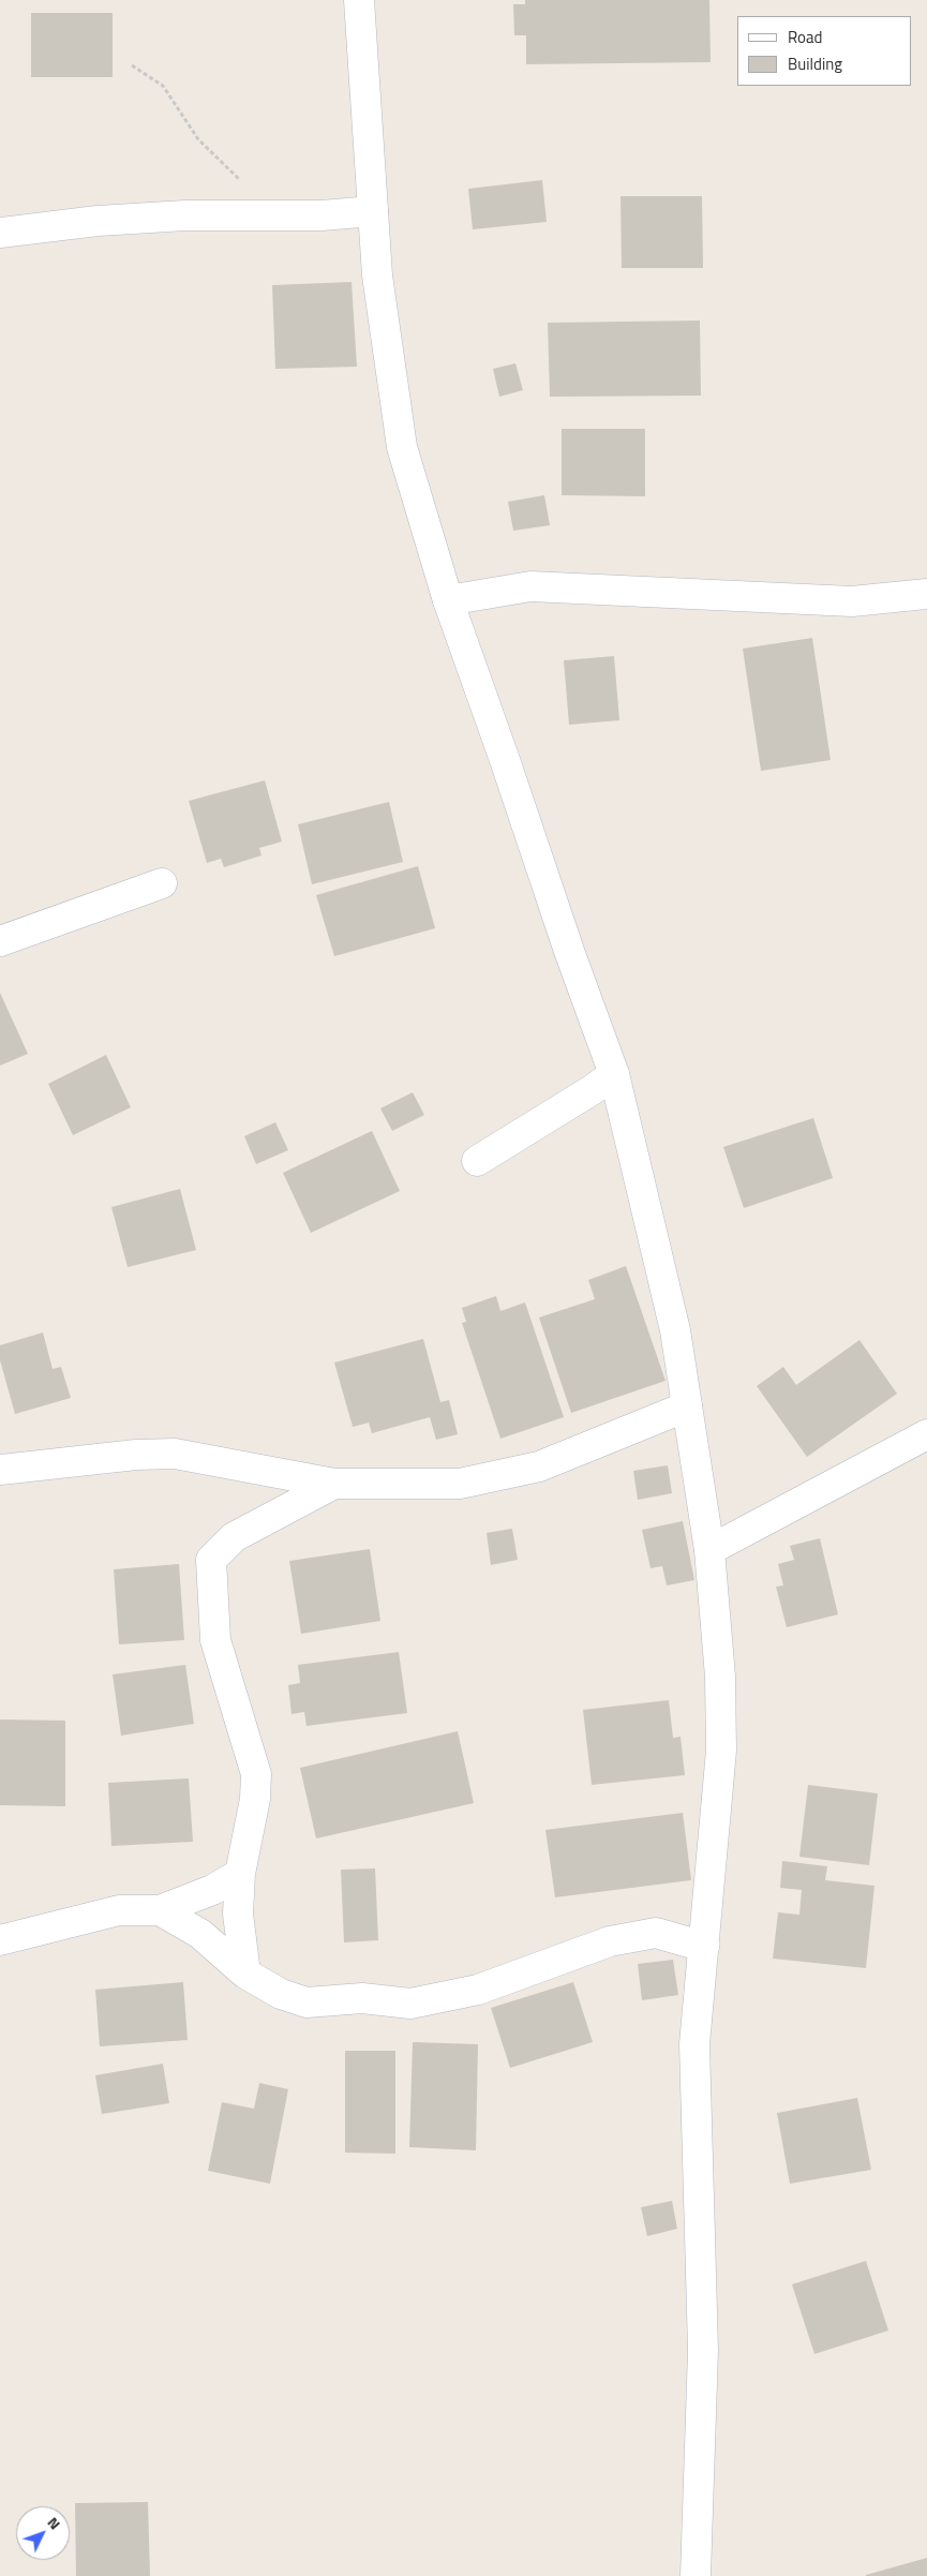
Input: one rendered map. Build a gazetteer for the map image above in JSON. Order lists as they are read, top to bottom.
{
  "legend": ["Road", "Building"],
  "north": "top right"
}
